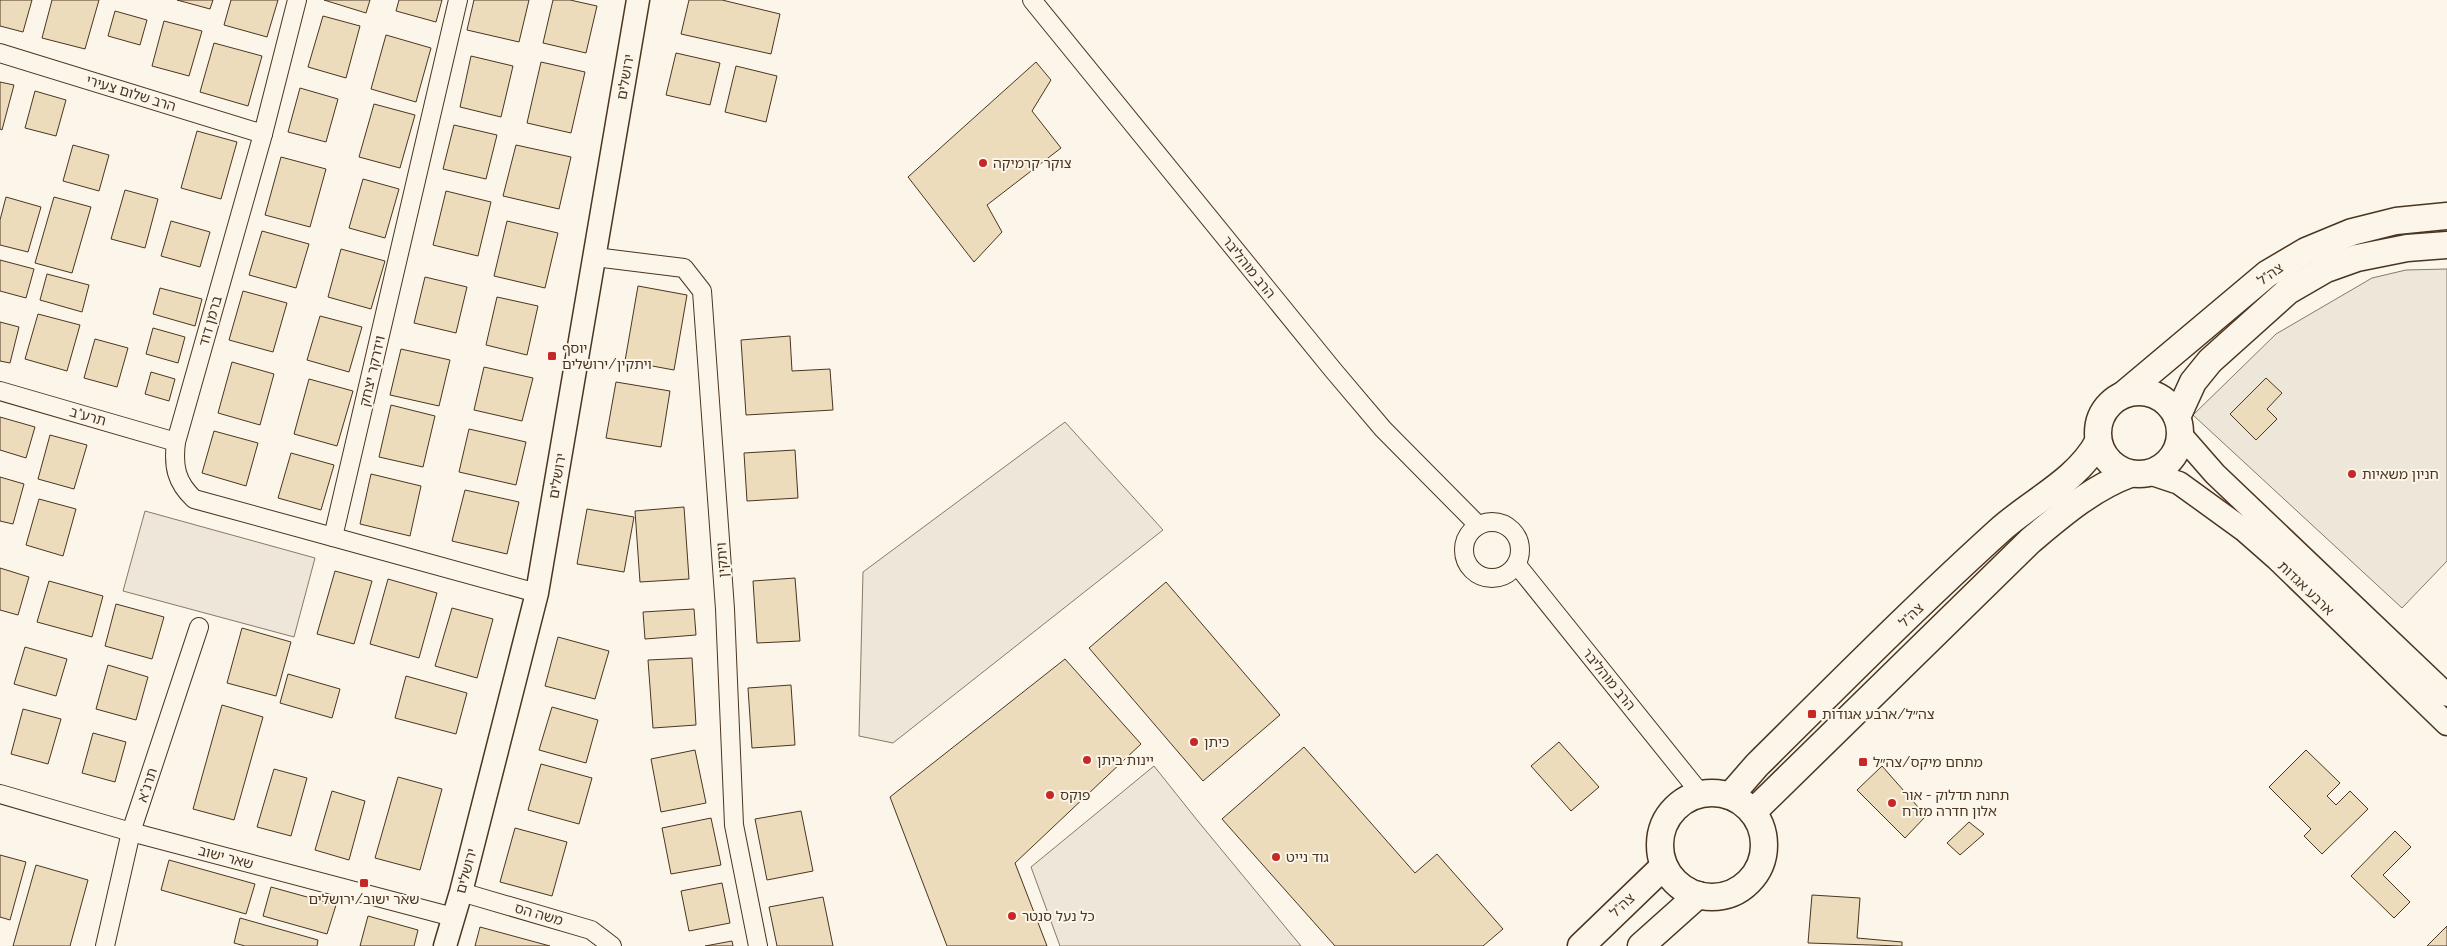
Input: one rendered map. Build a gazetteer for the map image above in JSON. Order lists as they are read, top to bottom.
{
  "streets": {
    "main road": ["צה\"ל"],
    "street": [
      "ירושלים",
      "הרב שלום צעירי",
      "הרב מוהליבר",
      "ברמן דוד",
      "וידרקר יצחק",
      "תרע\"ב",
      "ויתקין",
      "ארבע אגדות",
      "תרנ\"א",
      "שאר ישוב",
      "משה הס"
    ]
  },
  "crossings": [
    ["ירושלים", "ויתקין"],
    ["ירושלים", "שאר ישוב"],
    ["ירושלים", "משה הס"],
    ["הרב שלום צעירי", "ברמן דוד"],
    ["הרב מוהליבר", "צה\"ל"],
    ["צה\"ל", "ארבע אגדות"],
    ["ברמן דוד", "וידרקר יצחק"],
    ["ברמן דוד", "תרע\"ב"],
    ["תרנ\"א", "שאר ישוב"]
  ],
  "places": {
    "other": [
      "צוקר קרמיקה",
      "חניון משאיות",
      "כיתן",
      "יינות ביתן",
      "פוקס",
      "תחנת תדלוק - אור אלון חדרה מזרח",
      "גוד נייט",
      "כל נעל סנטר"
    ],
    "transit": [
      "יוסף ויתקין/ירושלים",
      "צה״ל/ארבע אגודות",
      "מתחם מיקס/צה״ל",
      "שאר ישוב/ירושלים"
    ]
  }
}
